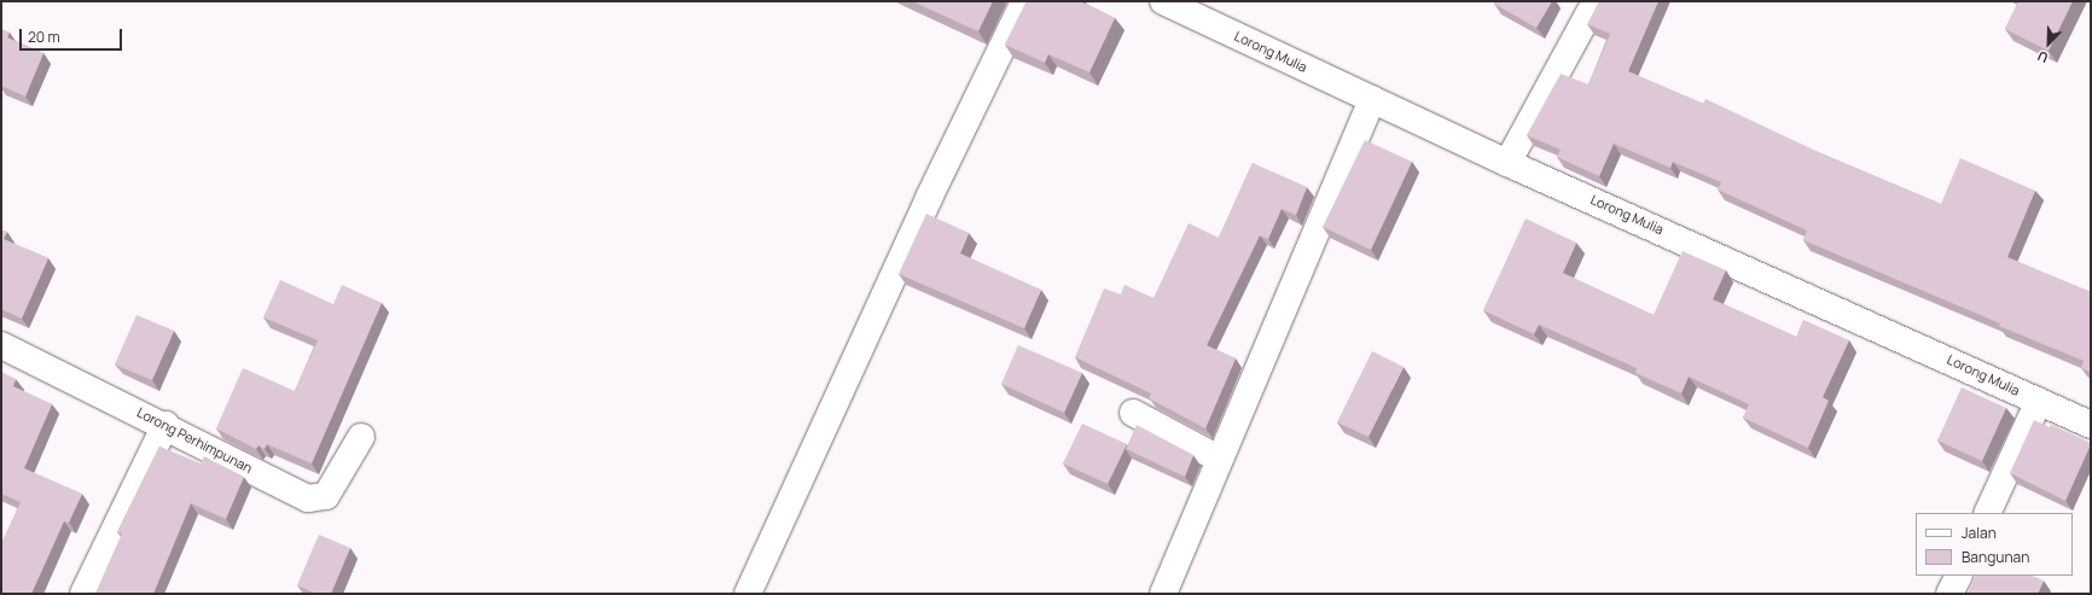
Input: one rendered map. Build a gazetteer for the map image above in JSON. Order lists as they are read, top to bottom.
{
  "streets": {
    "street": ["Lorong Mulia", "Lorong Perhimpunan"]
  },
  "legend": ["Jalan", "Bangunan"],
  "scale_bar": "20 m",
  "north": "bottom left"
}
